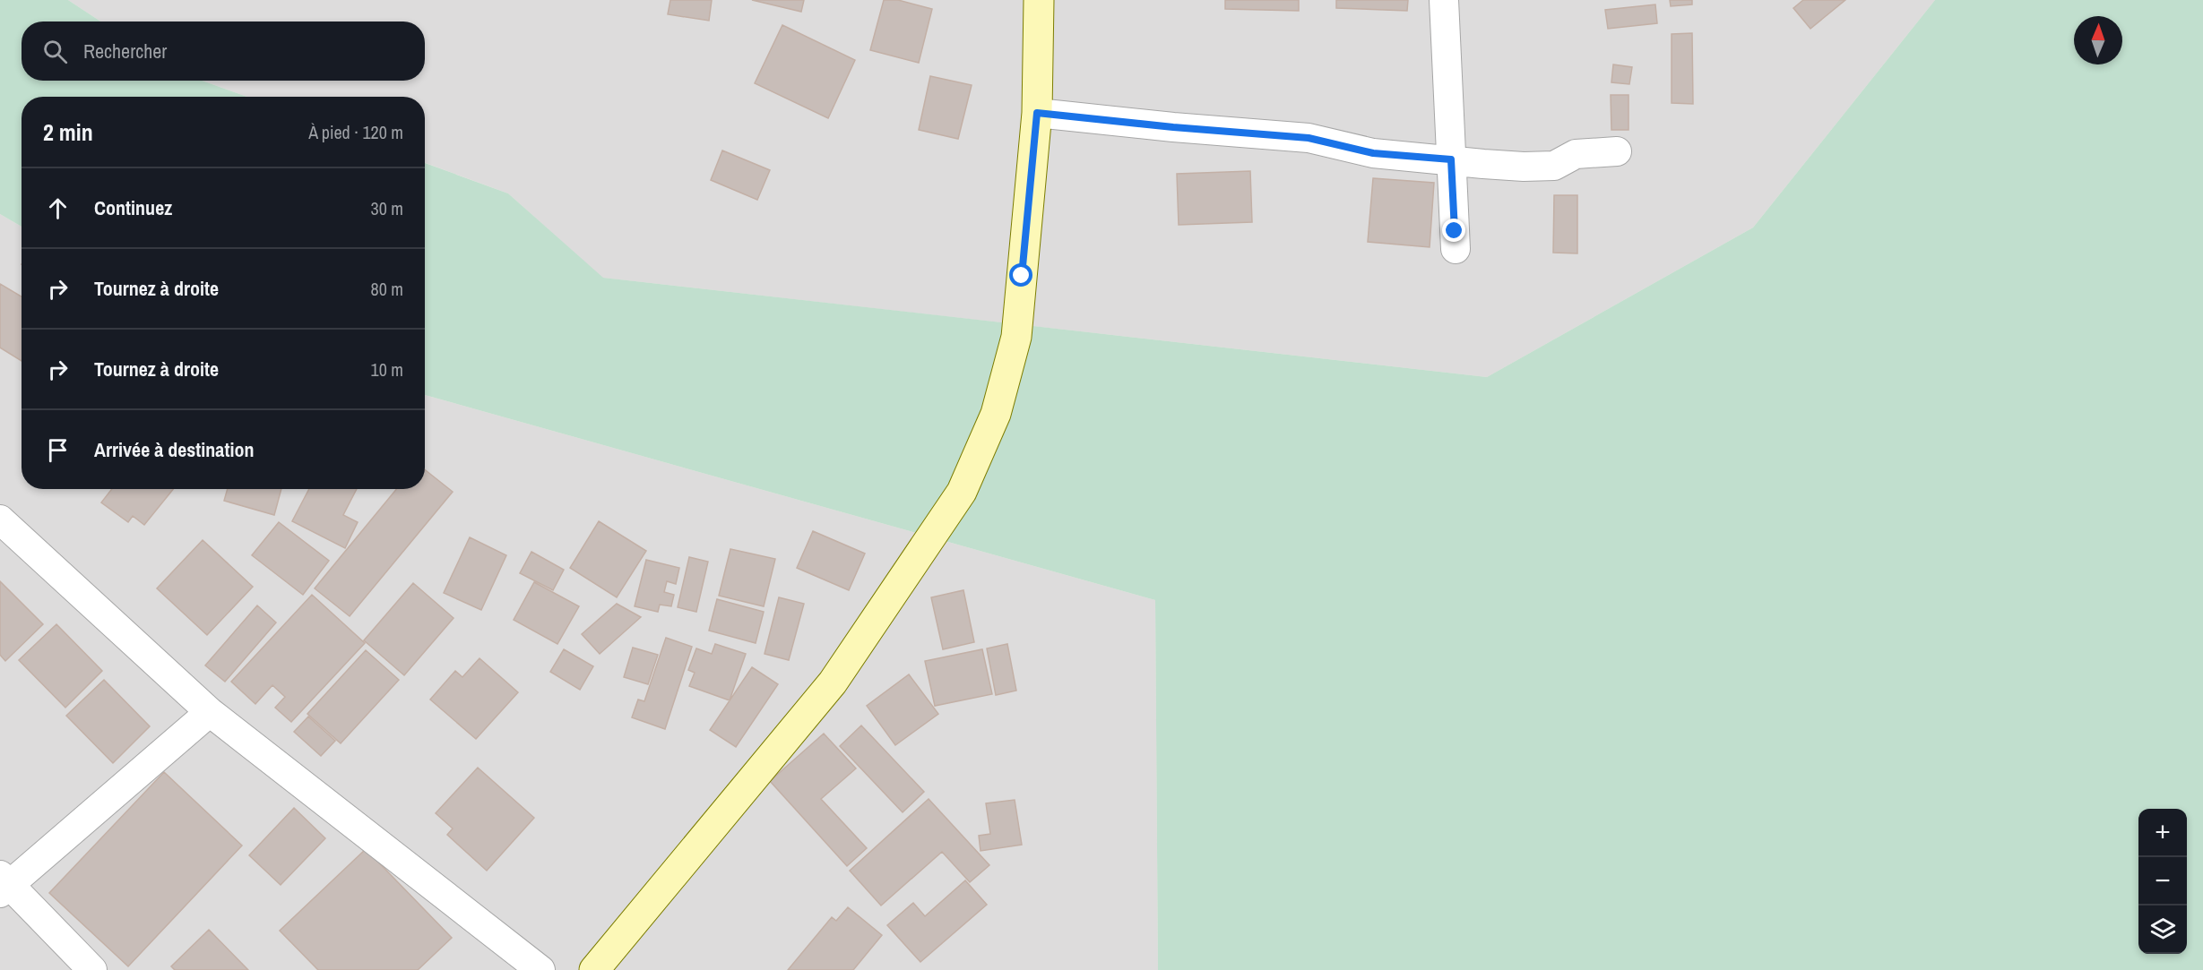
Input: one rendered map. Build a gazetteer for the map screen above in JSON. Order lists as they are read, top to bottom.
{
  "north": "top",
  "page": {
    "search": "Rechercher",
    "heading": ["2 min", "À pied · 120 m"],
    "list": [
      ["Continuez", "30 m"],
      ["Tournez à droite", "80 m"],
      ["Tournez à droite", "10 m"],
      "Arrivée à destination"
    ],
    "map_buttons": ["+", "−"]
  }
}
